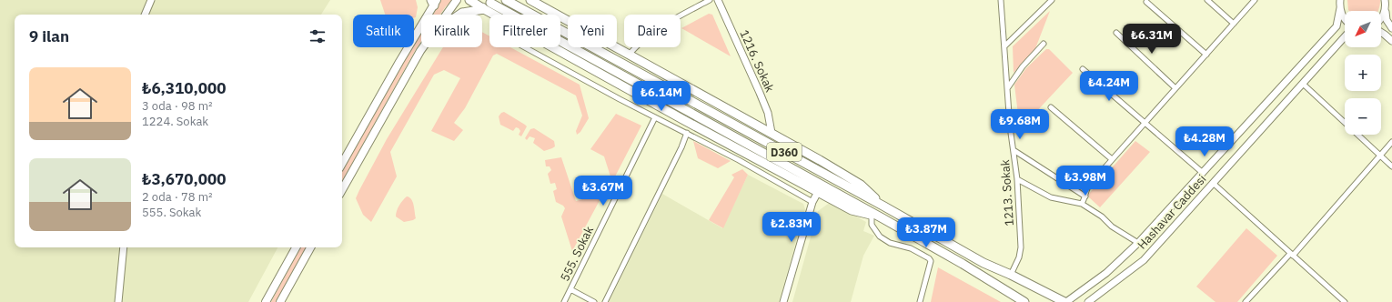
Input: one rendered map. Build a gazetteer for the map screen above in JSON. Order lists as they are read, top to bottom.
{
  "streets": {
    "highway": ["D360"],
    "main road": ["1216. Sokak", "Hashavar Caddesi"],
    "street": ["1213. Sokak", "555. Sokak"]
  },
  "crossings": [
    ["D360", "1213. Sokak"]
  ],
  "north": "bottom left",
  "page": {
    "map_buttons": ["+", "−"],
    "chip": [
      "Satılık",
      "Kiralık",
      "Filtreler",
      "Yeni",
      "Daire"
    ],
    "heading": "9 ilan",
    "price": [
      "₺6.31M",
      "₺4.24M",
      "₺6.14M",
      "₺9.68M",
      "₺4.28M",
      "₺3.98M",
      "₺3.67M",
      "₺2.83M",
      "₺3.87M"
    ],
    "list": [
      {
        "name": "₺6,310,000",
        "note": "3 oda · 98 m² · 1224. Sokak"
      },
      {
        "name": "₺3,670,000",
        "note": "2 oda · 78 m² · 555. Sokak"
      }
    ]
  }
}
